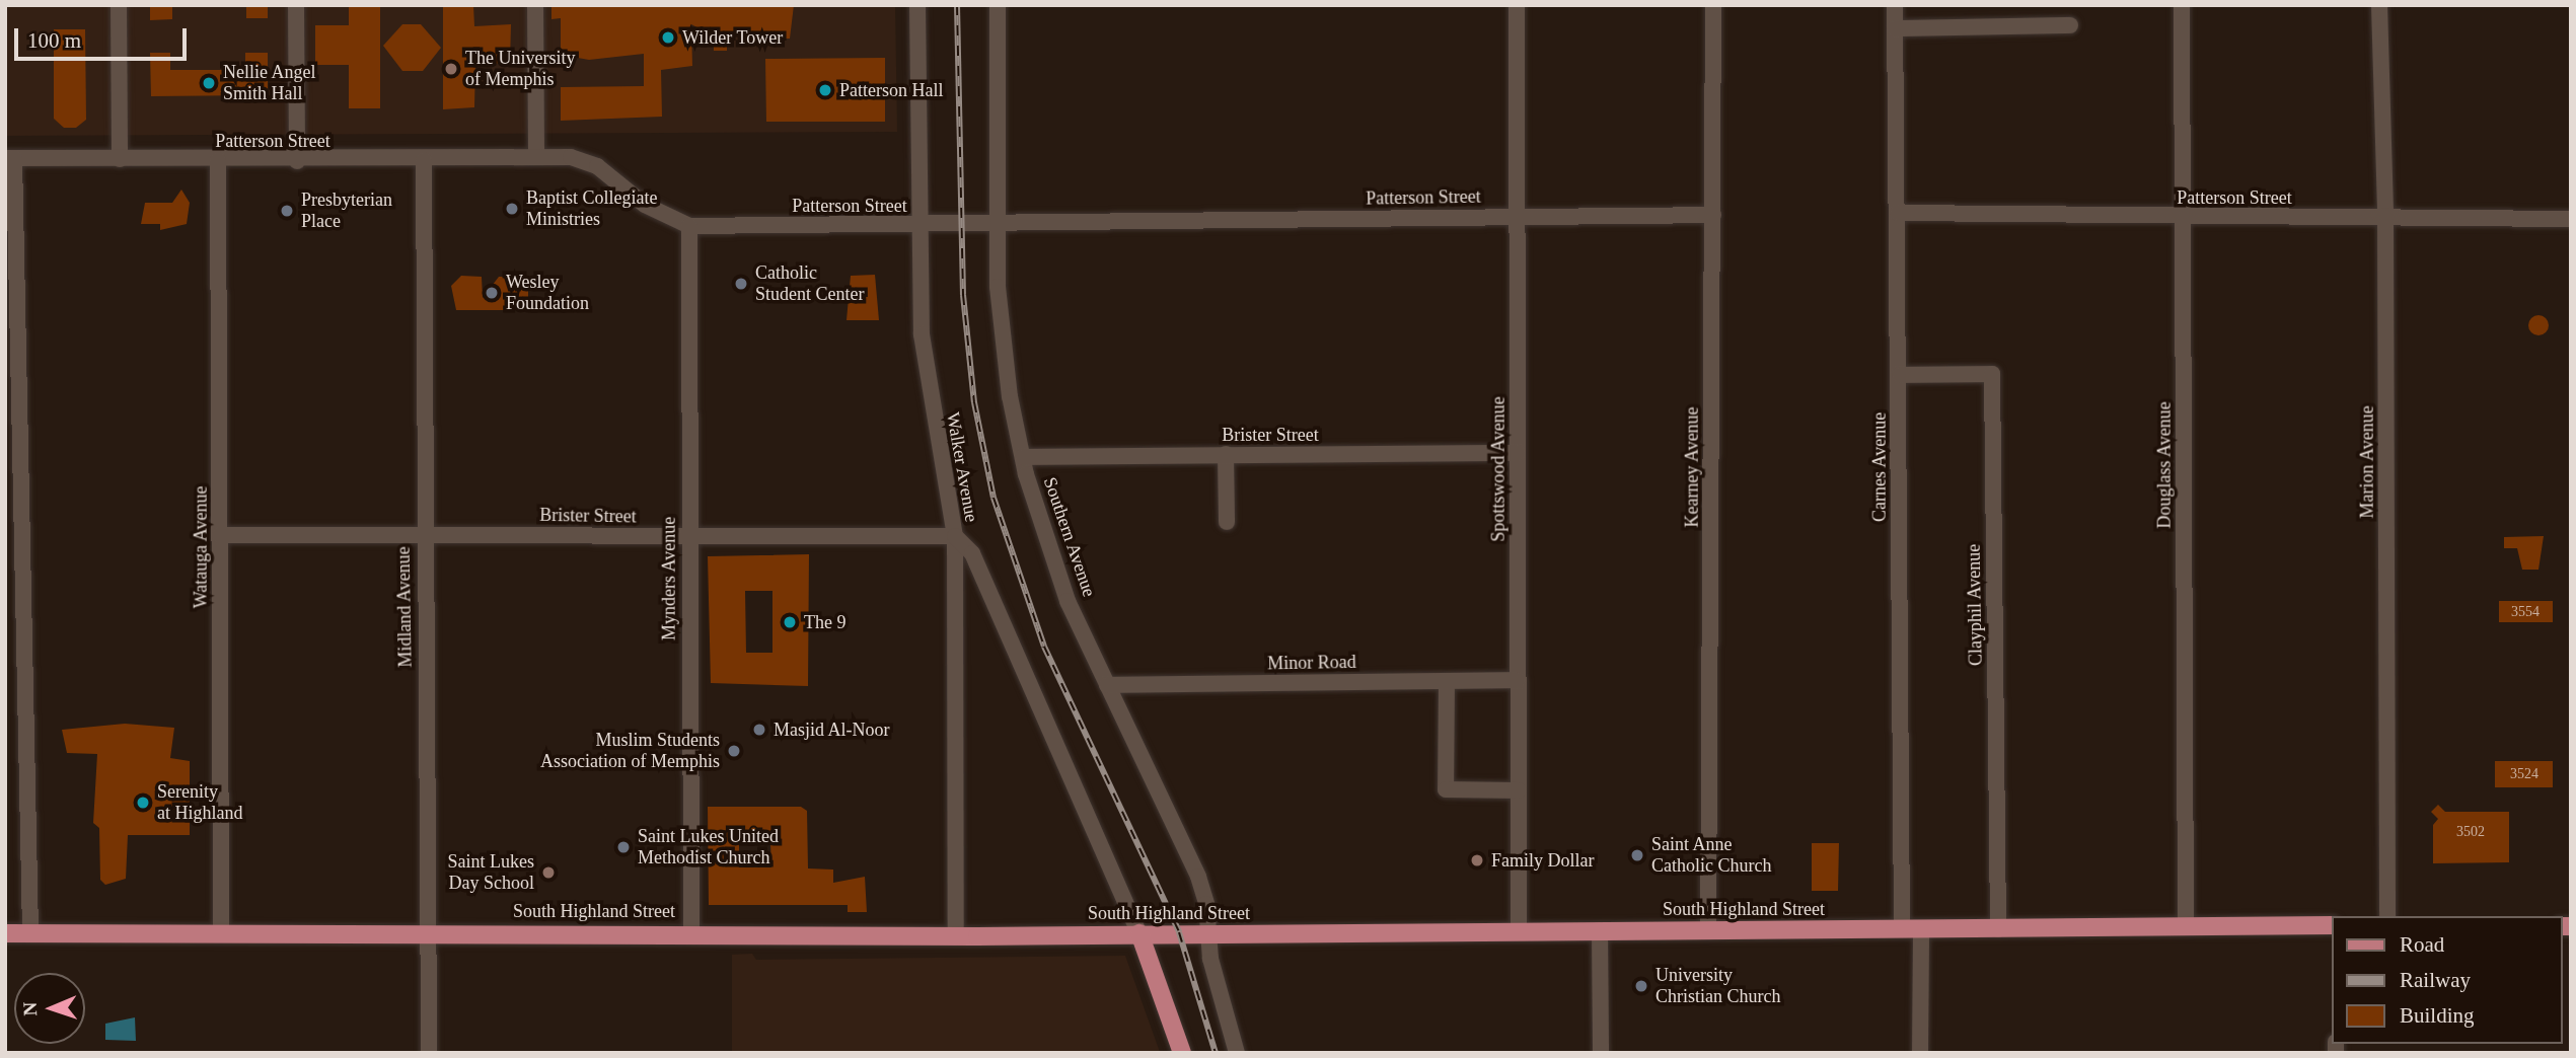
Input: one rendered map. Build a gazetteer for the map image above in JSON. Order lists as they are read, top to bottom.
{
  "streets": {
    "main road": ["South Highland Street"],
    "street": [
      "Patterson Street",
      "Brister Street",
      "Marion Avenue",
      "Douglass Avenue",
      "Walker Avenue",
      "Kearney Avenue",
      "Carnes Avenue",
      "Spottswood Avenue",
      "Southern Avenue",
      "Watauga Avenue",
      "Mynders Avenue",
      "Clayphil Avenue",
      "Midland Avenue",
      "Minor Road"
    ]
  },
  "crossings": [
    ["Patterson Street", "Marion Avenue"],
    ["Patterson Street", "Douglass Avenue"],
    ["Patterson Street", "Walker Avenue"],
    ["Patterson Street", "Kearney Avenue"],
    ["Patterson Street", "Carnes Avenue"],
    ["Patterson Street", "Spottswood Avenue"],
    ["Patterson Street", "Southern Avenue"],
    ["Patterson Street", "Watauga Avenue"],
    ["Patterson Street", "Mynders Avenue"],
    ["Patterson Street", "Midland Avenue"],
    ["Brister Street", "Walker Avenue"],
    ["Brister Street", "Spottswood Avenue"],
    ["Brister Street", "Southern Avenue"],
    ["Brister Street", "Watauga Avenue"],
    ["Brister Street", "Mynders Avenue"],
    ["Brister Street", "Midland Avenue"],
    ["Douglass Avenue", "South Highland Street"],
    ["Walker Avenue", "South Highland Street"],
    ["Kearney Avenue", "South Highland Street"],
    ["Carnes Avenue", "Clayphil Avenue"],
    ["Carnes Avenue", "South Highland Street"],
    ["Spottswood Avenue", "Minor Road"],
    ["Spottswood Avenue", "South Highland Street"],
    ["Southern Avenue", "Minor Road"],
    ["Southern Avenue", "South Highland Street"],
    ["Watauga Avenue", "South Highland Street"],
    ["Mynders Avenue", "South Highland Street"],
    ["Clayphil Avenue", "South Highland Street"],
    ["Midland Avenue", "South Highland Street"]
  ],
  "places": [
    "Wilder Tower",
    "The University of Memphis",
    "Nellie Angel Smith Hall",
    "Patterson Hall",
    "Baptist Collegiate Ministries",
    "Presbyterian Place",
    "Catholic Student Center",
    "Wesley Foundation",
    "The 9",
    "Masjid Al-Noor",
    "Muslim Students Association of Memphis",
    "Serenity at Highland",
    "Saint Lukes United Methodist Church",
    "Saint Anne Catholic Church",
    "Family Dollar",
    "Saint Lukes Day School",
    "University Christian Church"
  ],
  "house_numbers": ["3554", "3524", "3502"],
  "legend": ["Road", "Railway", "Building"],
  "scale_bar": "100 m",
  "north": "left"
}
